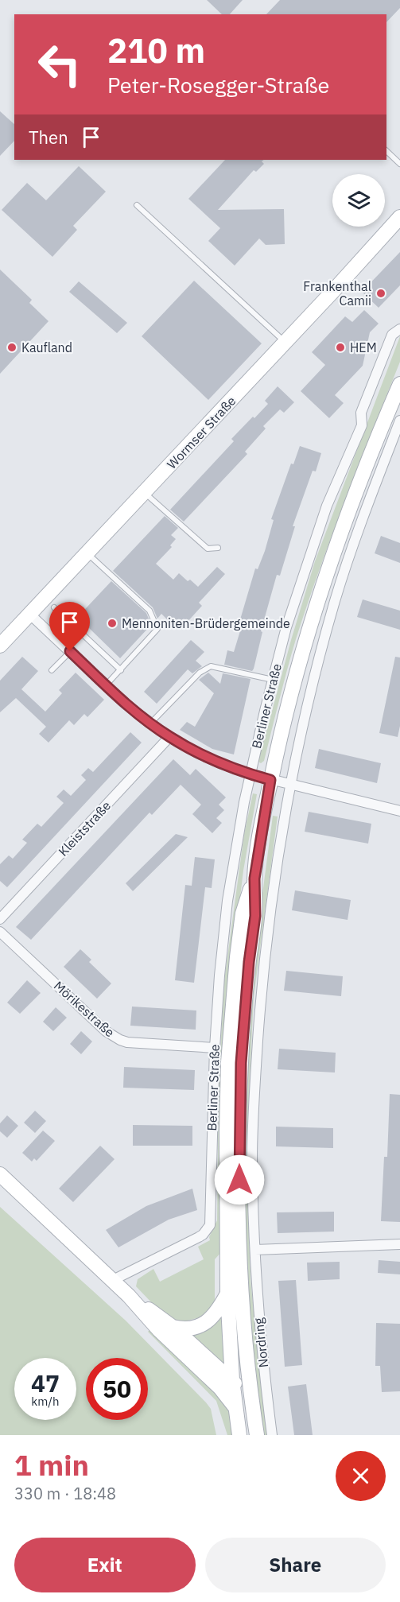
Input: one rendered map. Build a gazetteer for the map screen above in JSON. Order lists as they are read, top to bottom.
{
  "streets": {
    "main road": ["Wormser Straße", "Berliner Straße", "Nordring"],
    "street": ["Kleiststraße", "Mörikestraße"]
  },
  "crossings": [
    ["Berliner Straße", "Mörikestraße"],
    ["Berliner Straße", "Nordring"]
  ],
  "places": [
    "Frankenthal Camii",
    "Kaufland",
    "HEM",
    "Mennoniten-Brüdergemeinde"
  ],
  "page": {
    "turn": ["210 m", "Peter-Rosegger-Straße"],
    "then": "Then",
    "speed": "47 km/h",
    "limit": "50",
    "heading": ["1 min", "330 m · 18:48"],
    "buttons": ["Exit", "Share"]
  }
}
